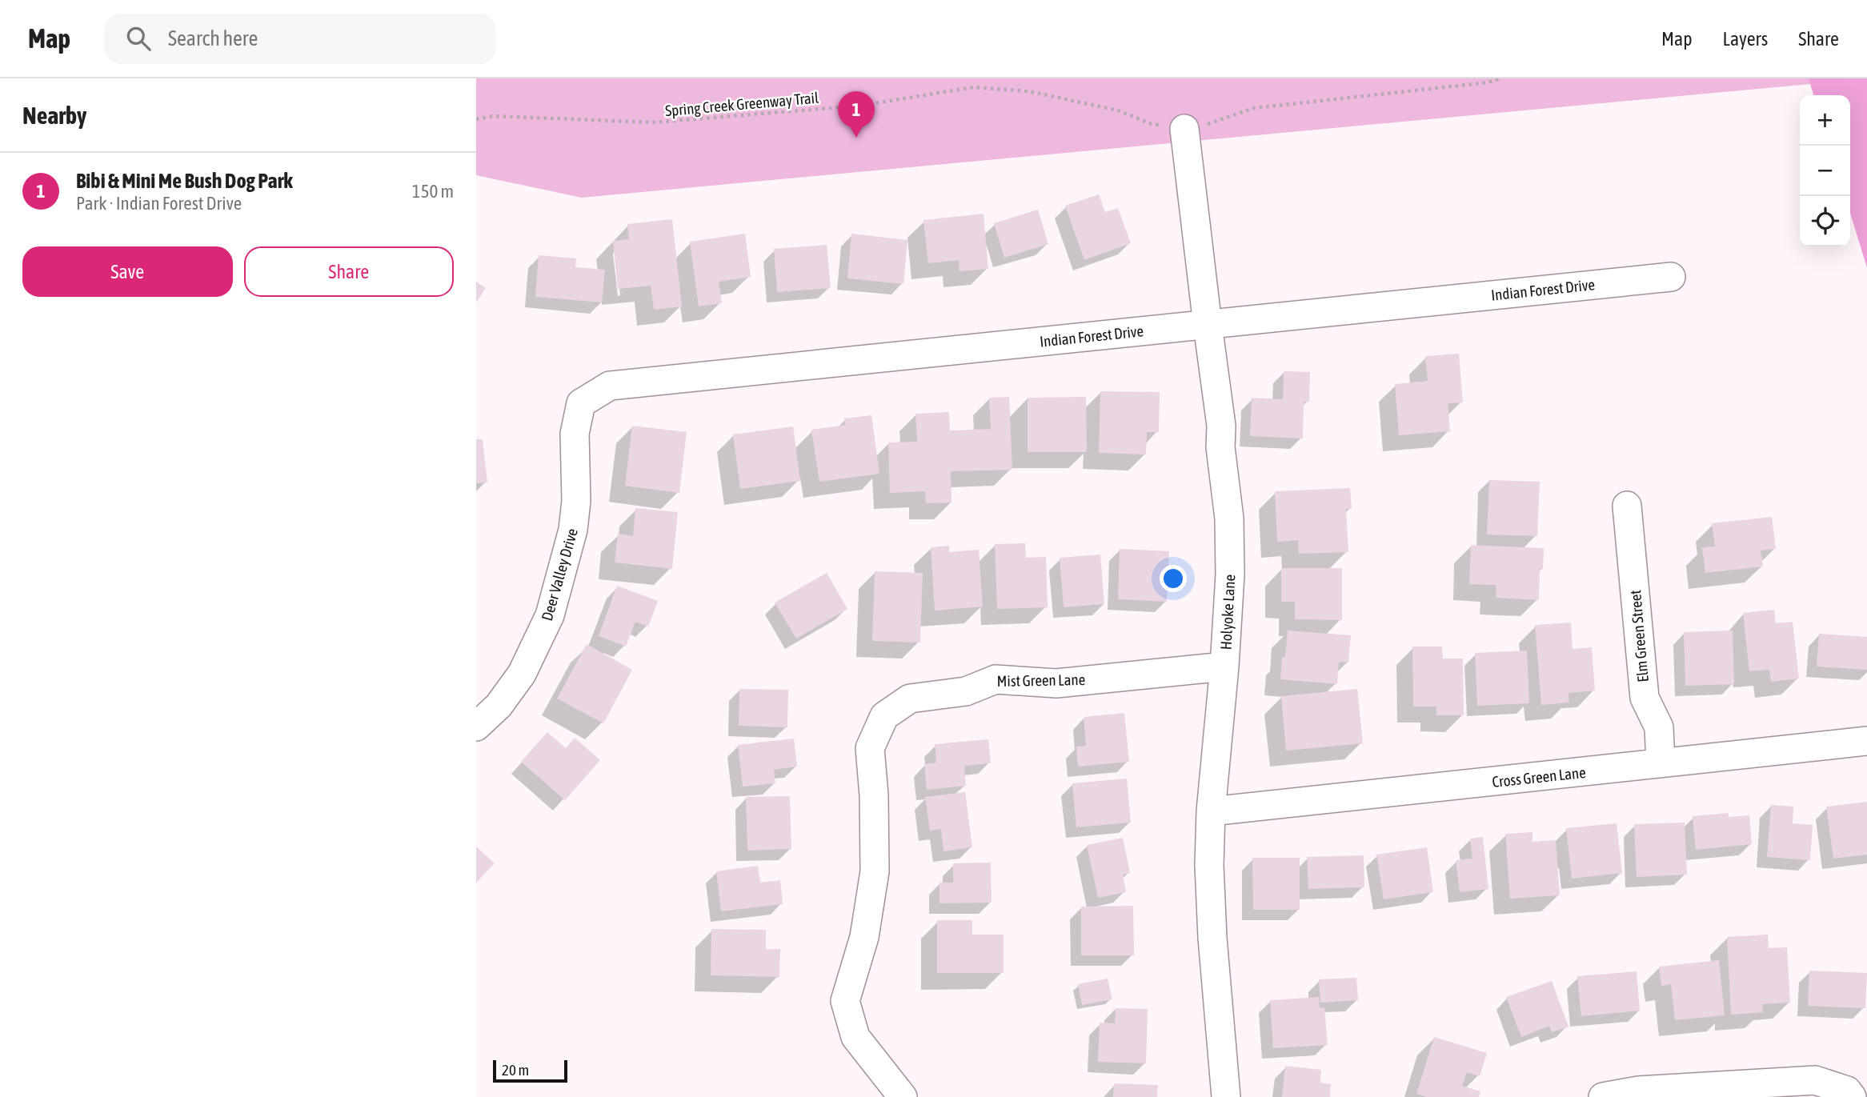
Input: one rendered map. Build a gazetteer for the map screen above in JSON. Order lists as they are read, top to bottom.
{
  "streets": {
    "street": [
      "Indian Forest Drive",
      "Deer Valley Drive",
      "Holyoke Lane",
      "Elm Green Street",
      "Mist Green Lane",
      "Cross Green Lane"
    ],
    "path": ["Spring Creek Greenway Trail"]
  },
  "crossings": [
    ["Spring Creek Greenway Trail", "Holyoke Lane"],
    ["Indian Forest Drive", "Deer Valley Drive"],
    ["Indian Forest Drive", "Holyoke Lane"],
    ["Holyoke Lane", "Mist Green Lane"],
    ["Holyoke Lane", "Cross Green Lane"],
    ["Elm Green Street", "Cross Green Lane"]
  ],
  "scale_bar": "20 m",
  "page": {
    "header": "Map",
    "search": "Search here",
    "nav": ["Map", "Layers", "Share"],
    "heading": "Nearby",
    "pins": "1",
    "map_buttons": ["+", "−"],
    "list": [
      {
        "mark": "1",
        "name": "Bibi & Mini Me Bush Dog Park",
        "note": "Park · Indian Forest Drive",
        "value": "150 m"
      }
    ],
    "buttons": ["Save", "Share"],
    "scale": "20 m"
  }
}
